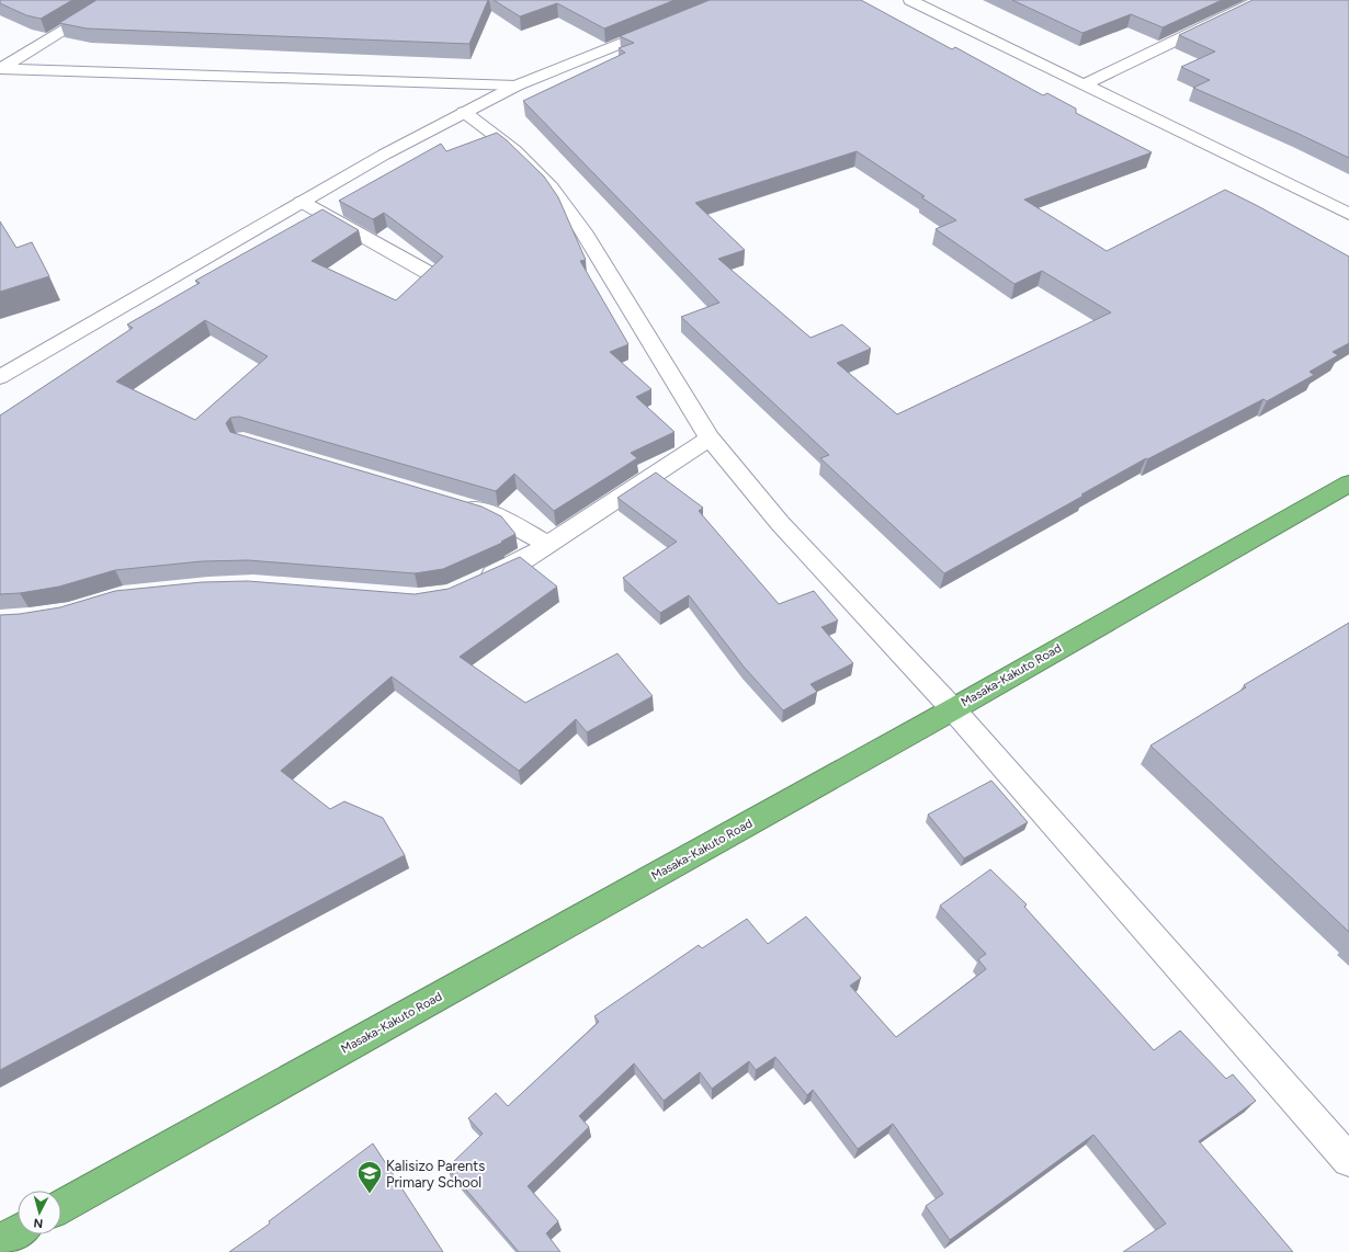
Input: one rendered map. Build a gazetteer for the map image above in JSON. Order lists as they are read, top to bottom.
{
  "streets": {
    "highway": ["Masaka-Kakuto Road"]
  },
  "places": {
    "school or university": ["Kalisizo Parents Primary School"]
  },
  "north": "bottom"
}
